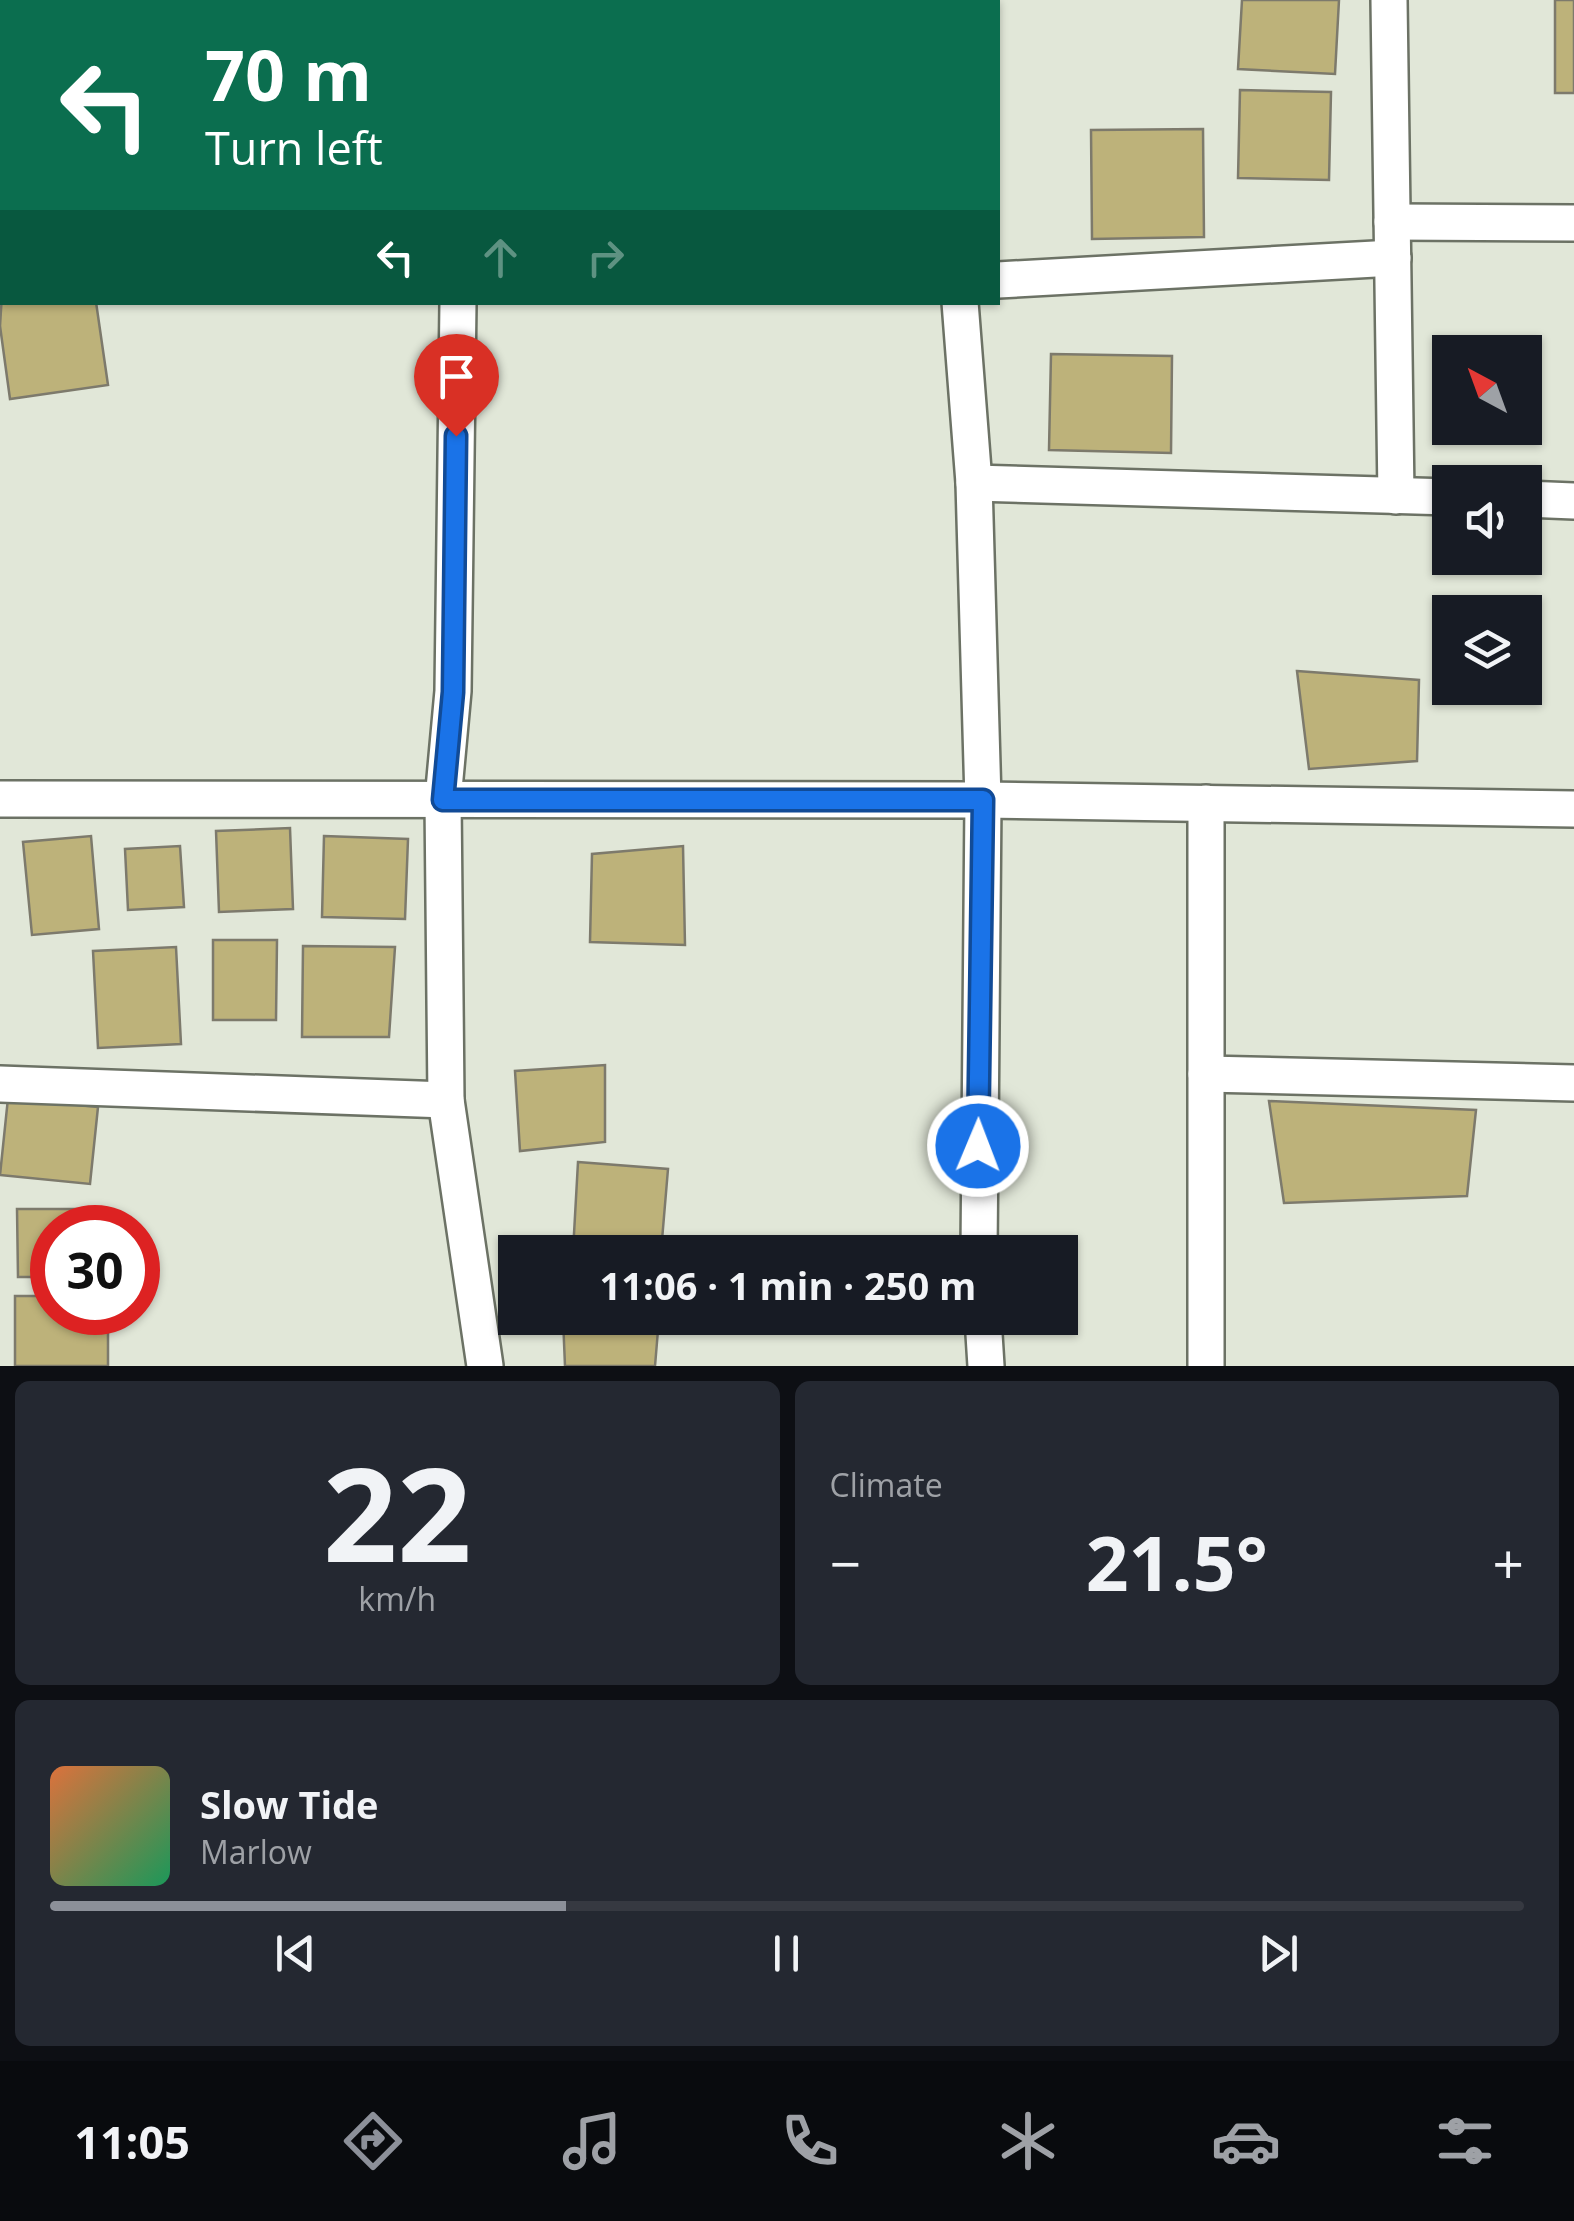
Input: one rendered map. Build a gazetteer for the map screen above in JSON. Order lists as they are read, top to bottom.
{
  "north": "top left",
  "page": {
    "turn": ["70 m", "Turn left"],
    "limit": "30",
    "trip": "11:06 · 1 min · 250 m",
    "tile": [
      ["22", "km/h"],
      "Climate"
    ],
    "heat": ["−", "21.5°", "+"],
    "song": ["Slow Tide", "Marlow"],
    "tabs": "11:05"
  }
}
